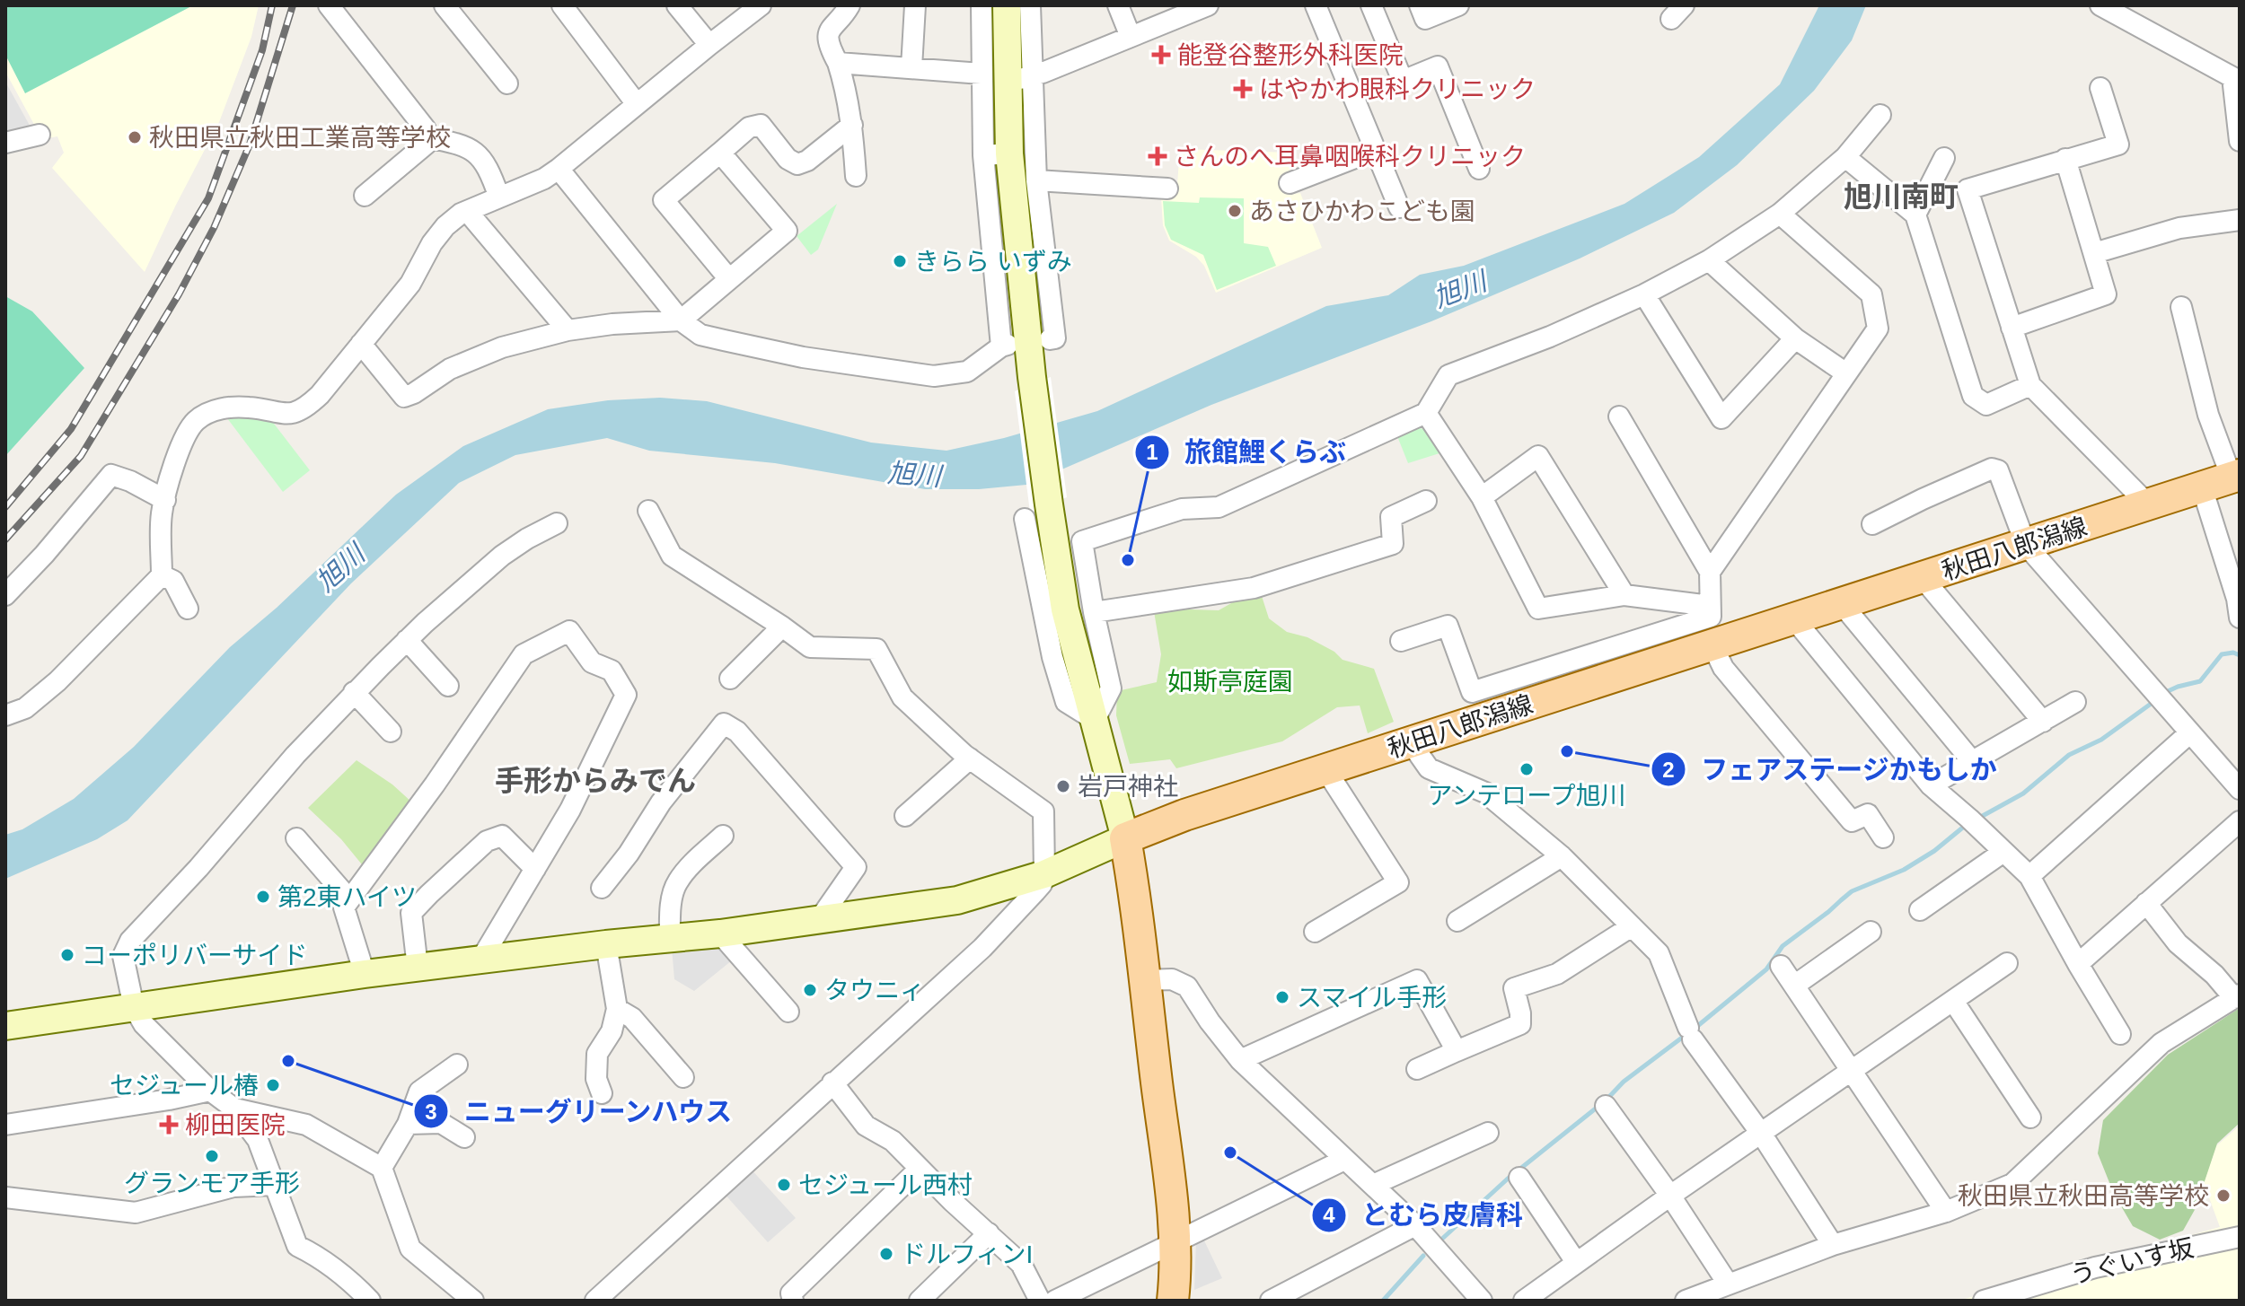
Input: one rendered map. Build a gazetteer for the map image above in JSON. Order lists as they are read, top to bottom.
{
  "streets": {
    "main road": ["秋田八郎潟線"],
    "street": ["うぐいす坂"]
  },
  "districts": ["旭川南町", "手形からみでん"],
  "water": ["旭川"],
  "parks": ["如斯亭庭園"],
  "places": {
    "health": [
      "能登谷整形外科医院",
      "はやかわ眼科クリニック",
      "さんのへ耳鼻咽喉科クリニック",
      "柳田医院"
    ],
    "other": [
      "秋田県立秋田工業高等学校",
      "あさひかわこども園",
      "きらら いずみ",
      "旅館鯉くらぶ",
      "フェアステージかもしか",
      "アンテロープ旭川",
      "岩戸神社",
      "第2東ハイツ",
      "コーポリバーサイド",
      "タウニィ",
      "スマイル手形",
      "ニューグリーンハウス",
      "セジュール椿",
      "とむら皮膚科",
      "グランモア手形",
      "セジュール西村",
      "秋田県立秋田高等学校",
      "ドルフィンI"
    ]
  }
}
